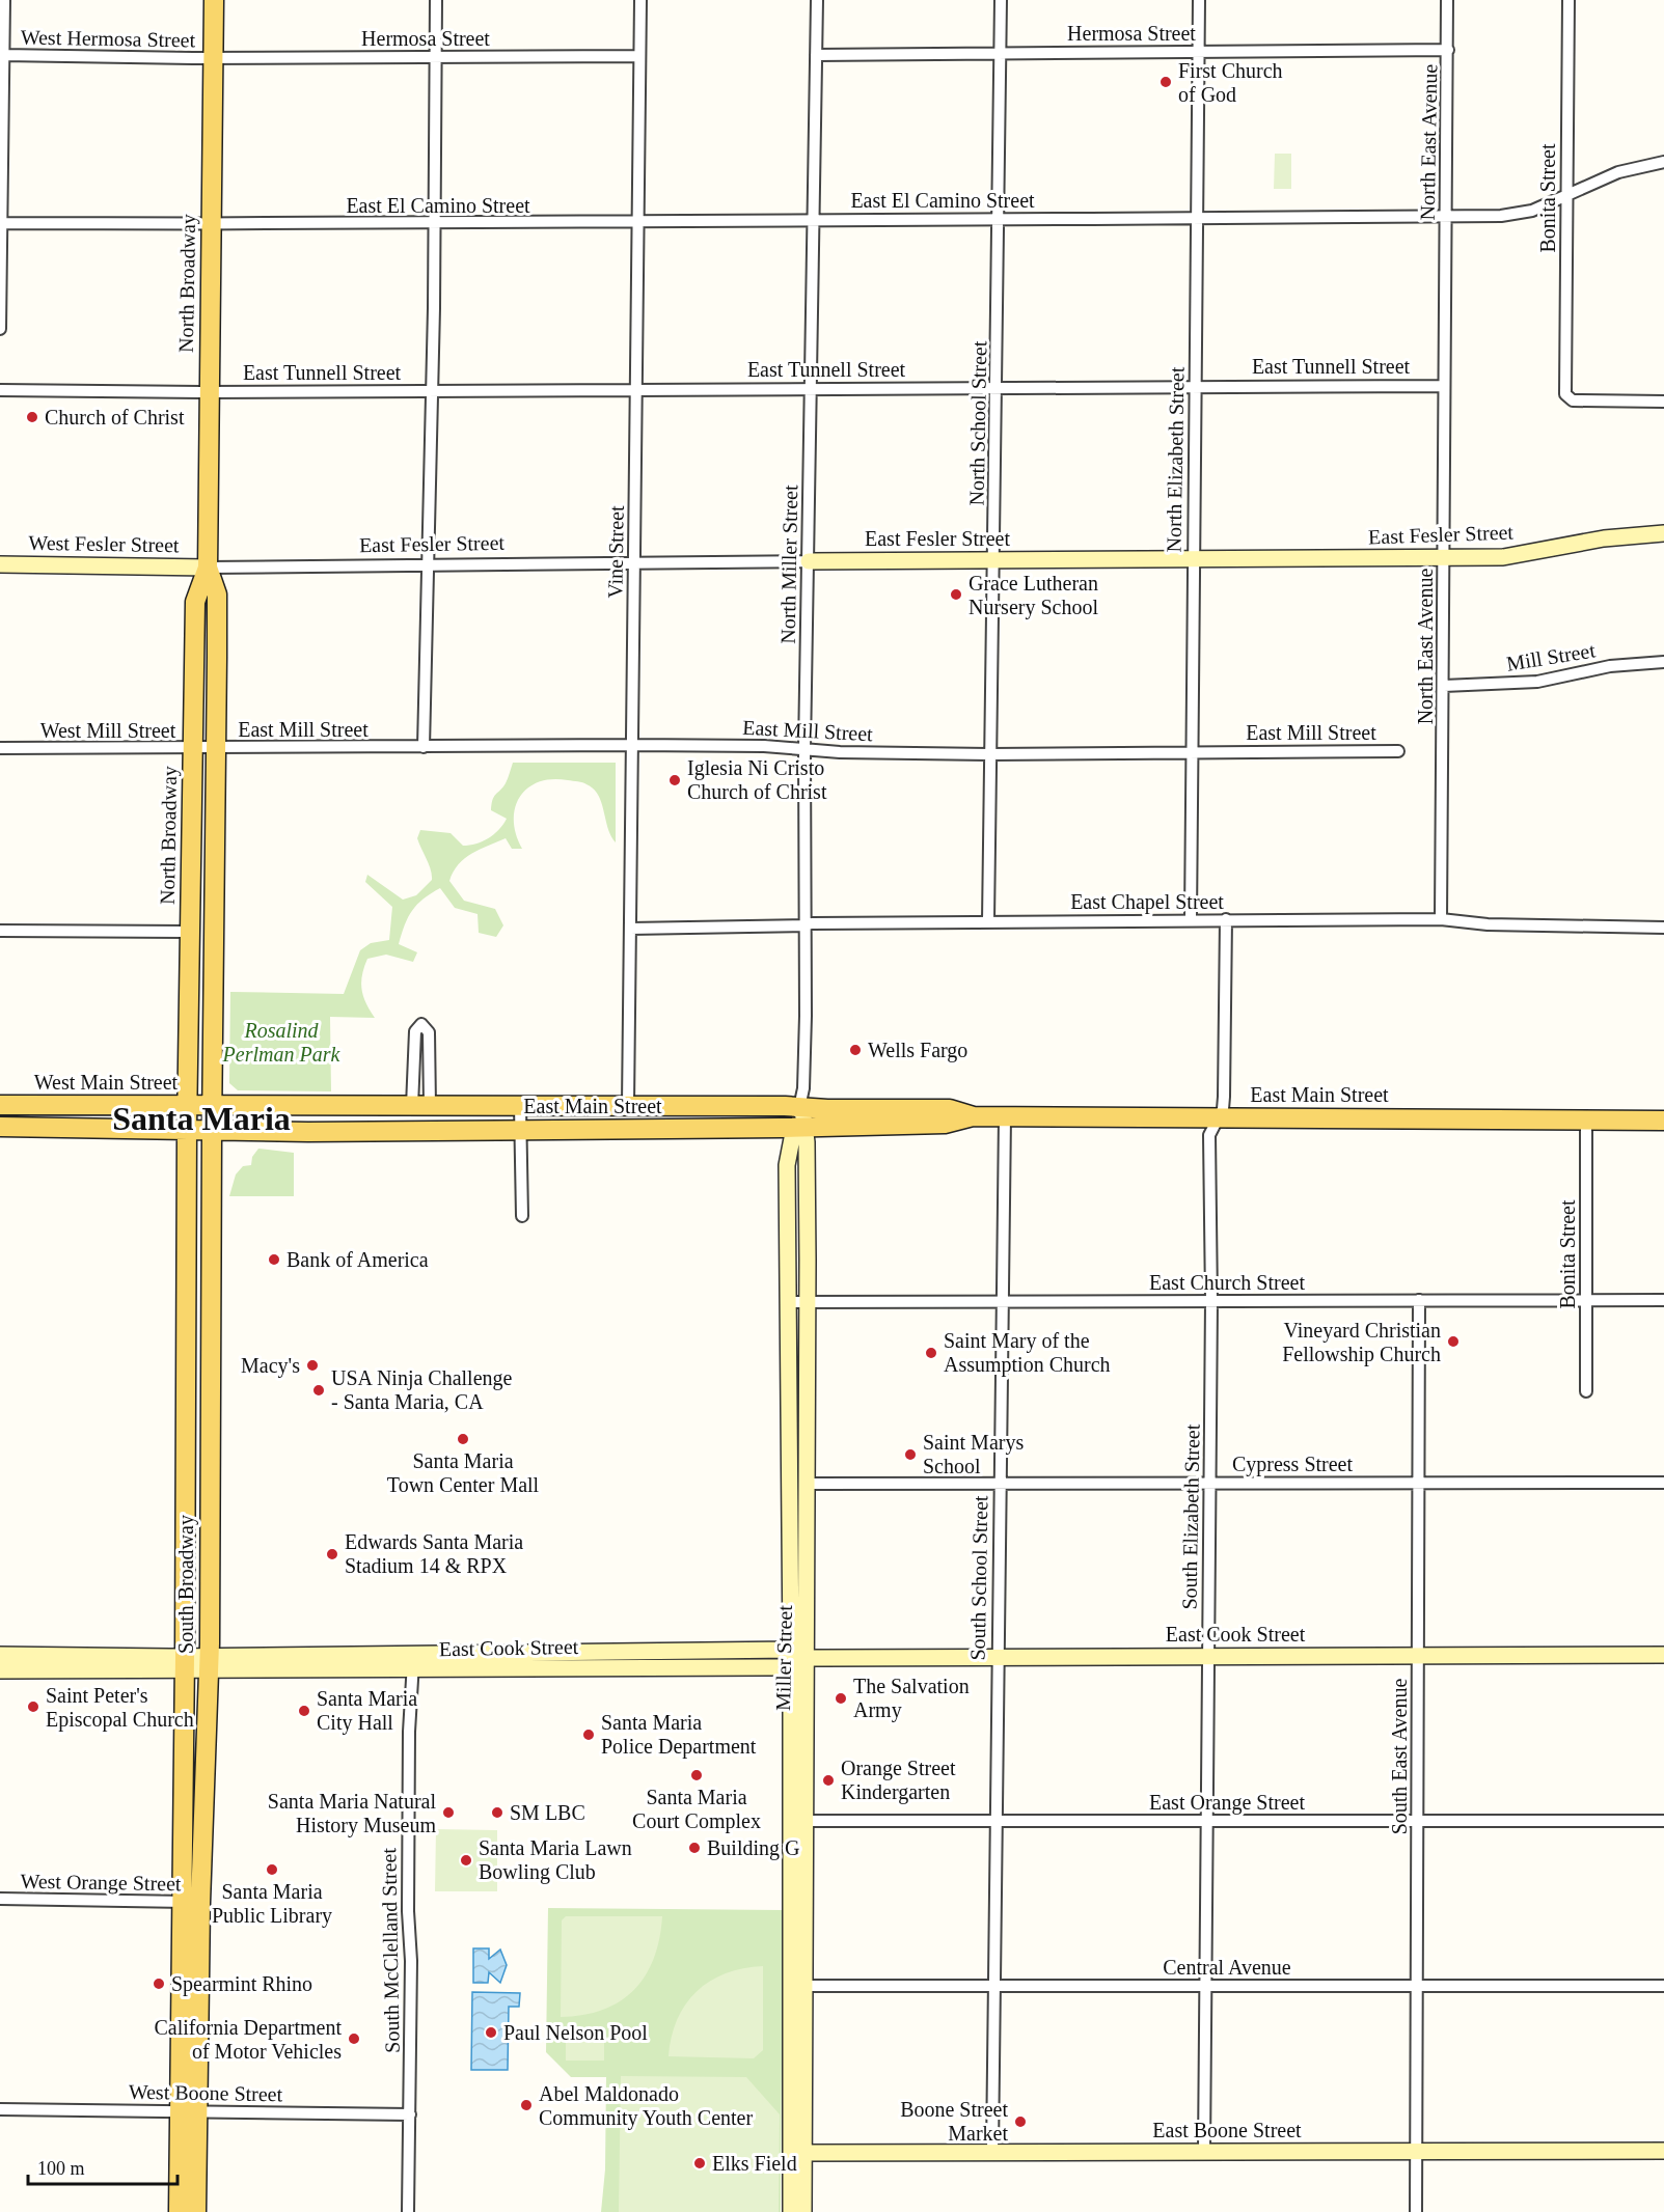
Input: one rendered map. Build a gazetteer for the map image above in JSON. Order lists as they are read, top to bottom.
{
  "streets": {
    "main road": [
      "North Broadway",
      "West Main Street",
      "East Main Street",
      "South Broadway"
    ],
    "street": [
      "Hermosa Street",
      "West Hermosa Street",
      "North East Avenue",
      "Bonita Street",
      "East El Camino Street",
      "East Tunnell Street",
      "North School Street",
      "North Elizabeth Street",
      "East Fesler Street",
      "West Fesler Street",
      "Vine Street",
      "North Miller Street",
      "Mill Street",
      "East Mill Street",
      "West Mill Street",
      "East Chapel Street",
      "East Church Street",
      "Cypress Street",
      "South Elizabeth Street",
      "South School Street",
      "East Cook Street",
      "Miller Street",
      "South East Avenue",
      "East Orange Street",
      "West Orange Street",
      "South McClelland Street",
      "Central Avenue",
      "West Boone Street",
      "East Boone Street"
    ]
  },
  "crossings": [
    ["Hermosa Street", "West Hermosa Street"],
    ["Hermosa Street", "North East Avenue"],
    ["Hermosa Street", "North Broadway"],
    ["Hermosa Street", "North School Street"],
    ["Hermosa Street", "North Elizabeth Street"],
    ["Hermosa Street", "Vine Street"],
    ["Hermosa Street", "North Miller Street"],
    ["West Hermosa Street", "North Broadway"],
    ["North East Avenue", "East El Camino Street"],
    ["North East Avenue", "East Tunnell Street"],
    ["North East Avenue", "East Fesler Street"],
    ["North East Avenue", "Mill Street"],
    ["North East Avenue", "East Chapel Street"],
    ["Bonita Street", "East El Camino Street"],
    ["Bonita Street", "East Main Street"],
    ["Bonita Street", "East Church Street"],
    ["East El Camino Street", "North Broadway"],
    ["East El Camino Street", "North School Street"],
    ["East El Camino Street", "North Elizabeth Street"],
    ["East El Camino Street", "Vine Street"],
    ["East El Camino Street", "North Miller Street"],
    ["North Broadway", "East Tunnell Street"],
    ["North Broadway", "East Fesler Street"],
    ["North Broadway", "West Fesler Street"],
    ["North Broadway", "East Mill Street"],
    ["North Broadway", "West Mill Street"],
    ["North Broadway", "West Main Street"],
    ["North Broadway", "East Main Street"],
    ["North Broadway", "South Broadway"],
    ["East Tunnell Street", "North School Street"],
    ["East Tunnell Street", "North Elizabeth Street"],
    ["East Tunnell Street", "Vine Street"],
    ["East Tunnell Street", "North Miller Street"],
    ["North School Street", "East Fesler Street"],
    ["North School Street", "East Mill Street"],
    ["North School Street", "East Chapel Street"],
    ["North Elizabeth Street", "East Fesler Street"],
    ["North Elizabeth Street", "East Mill Street"],
    ["North Elizabeth Street", "East Chapel Street"],
    ["East Fesler Street", "West Fesler Street"],
    ["East Fesler Street", "Vine Street"],
    ["East Fesler Street", "North Miller Street"],
    ["Vine Street", "East Mill Street"],
    ["Vine Street", "East Chapel Street"],
    ["Vine Street", "East Main Street"],
    ["North Miller Street", "East Mill Street"],
    ["North Miller Street", "East Chapel Street"],
    ["North Miller Street", "East Main Street"],
    ["North Miller Street", "Miller Street"],
    ["East Mill Street", "West Mill Street"],
    ["West Main Street", "East Main Street"],
    ["West Main Street", "South Broadway"],
    ["East Main Street", "South Elizabeth Street"],
    ["East Main Street", "South School Street"],
    ["East Main Street", "South Broadway"],
    ["East Main Street", "Miller Street"],
    ["East Church Street", "South Elizabeth Street"],
    ["East Church Street", "South School Street"],
    ["East Church Street", "Miller Street"],
    ["East Church Street", "South East Avenue"],
    ["Cypress Street", "South Elizabeth Street"],
    ["Cypress Street", "South School Street"],
    ["Cypress Street", "Miller Street"],
    ["Cypress Street", "South East Avenue"],
    ["South Elizabeth Street", "East Cook Street"],
    ["South Elizabeth Street", "East Orange Street"],
    ["South Elizabeth Street", "Central Avenue"],
    ["South Elizabeth Street", "East Boone Street"],
    ["South School Street", "East Cook Street"],
    ["South School Street", "East Orange Street"],
    ["South School Street", "Central Avenue"],
    ["South School Street", "East Boone Street"],
    ["South Broadway", "East Cook Street"],
    ["South Broadway", "West Orange Street"],
    ["South Broadway", "West Boone Street"],
    ["East Cook Street", "Miller Street"],
    ["East Cook Street", "South East Avenue"],
    ["East Cook Street", "South McClelland Street"],
    ["Miller Street", "East Orange Street"],
    ["Miller Street", "Central Avenue"],
    ["Miller Street", "East Boone Street"],
    ["South East Avenue", "East Orange Street"],
    ["South East Avenue", "Central Avenue"],
    ["South East Avenue", "East Boone Street"],
    ["South McClelland Street", "West Boone Street"]
  ],
  "districts": ["Santa Maria"],
  "parks": ["Rosalind Perlman Park"],
  "places": [
    "First Church of God",
    "Church of Christ",
    "Grace Lutheran Nursery School",
    "Iglesia Ni Cristo Church of Christ",
    "Wells Fargo",
    "Bank of America",
    "Vineyard Christian Fellowship Church",
    "Saint Mary of the Assumption Church",
    "Macy's",
    "USA Ninja Challenge - Santa Maria, CA",
    "Santa Maria Town Center Mall",
    "Saint Marys School",
    "Edwards Santa Maria Stadium 14 & RPX",
    "The Salvation Army",
    "Saint Peter's Episcopal Church",
    "Santa Maria City Hall",
    "Santa Maria Police Department",
    "Santa Maria Court Complex",
    "Orange Street Kindergarten",
    "Santa Maria Natural History Museum",
    "SM LBC",
    "Building G",
    "Santa Maria Lawn Bowling Club",
    "Santa Maria Public Library",
    "Spearmint Rhino",
    "Paul Nelson Pool",
    "California Department of Motor Vehicles",
    "Abel Maldonado Community Youth Center",
    "Boone Street Market",
    "Elks Field"
  ],
  "scale_bar": "100 m"
}
